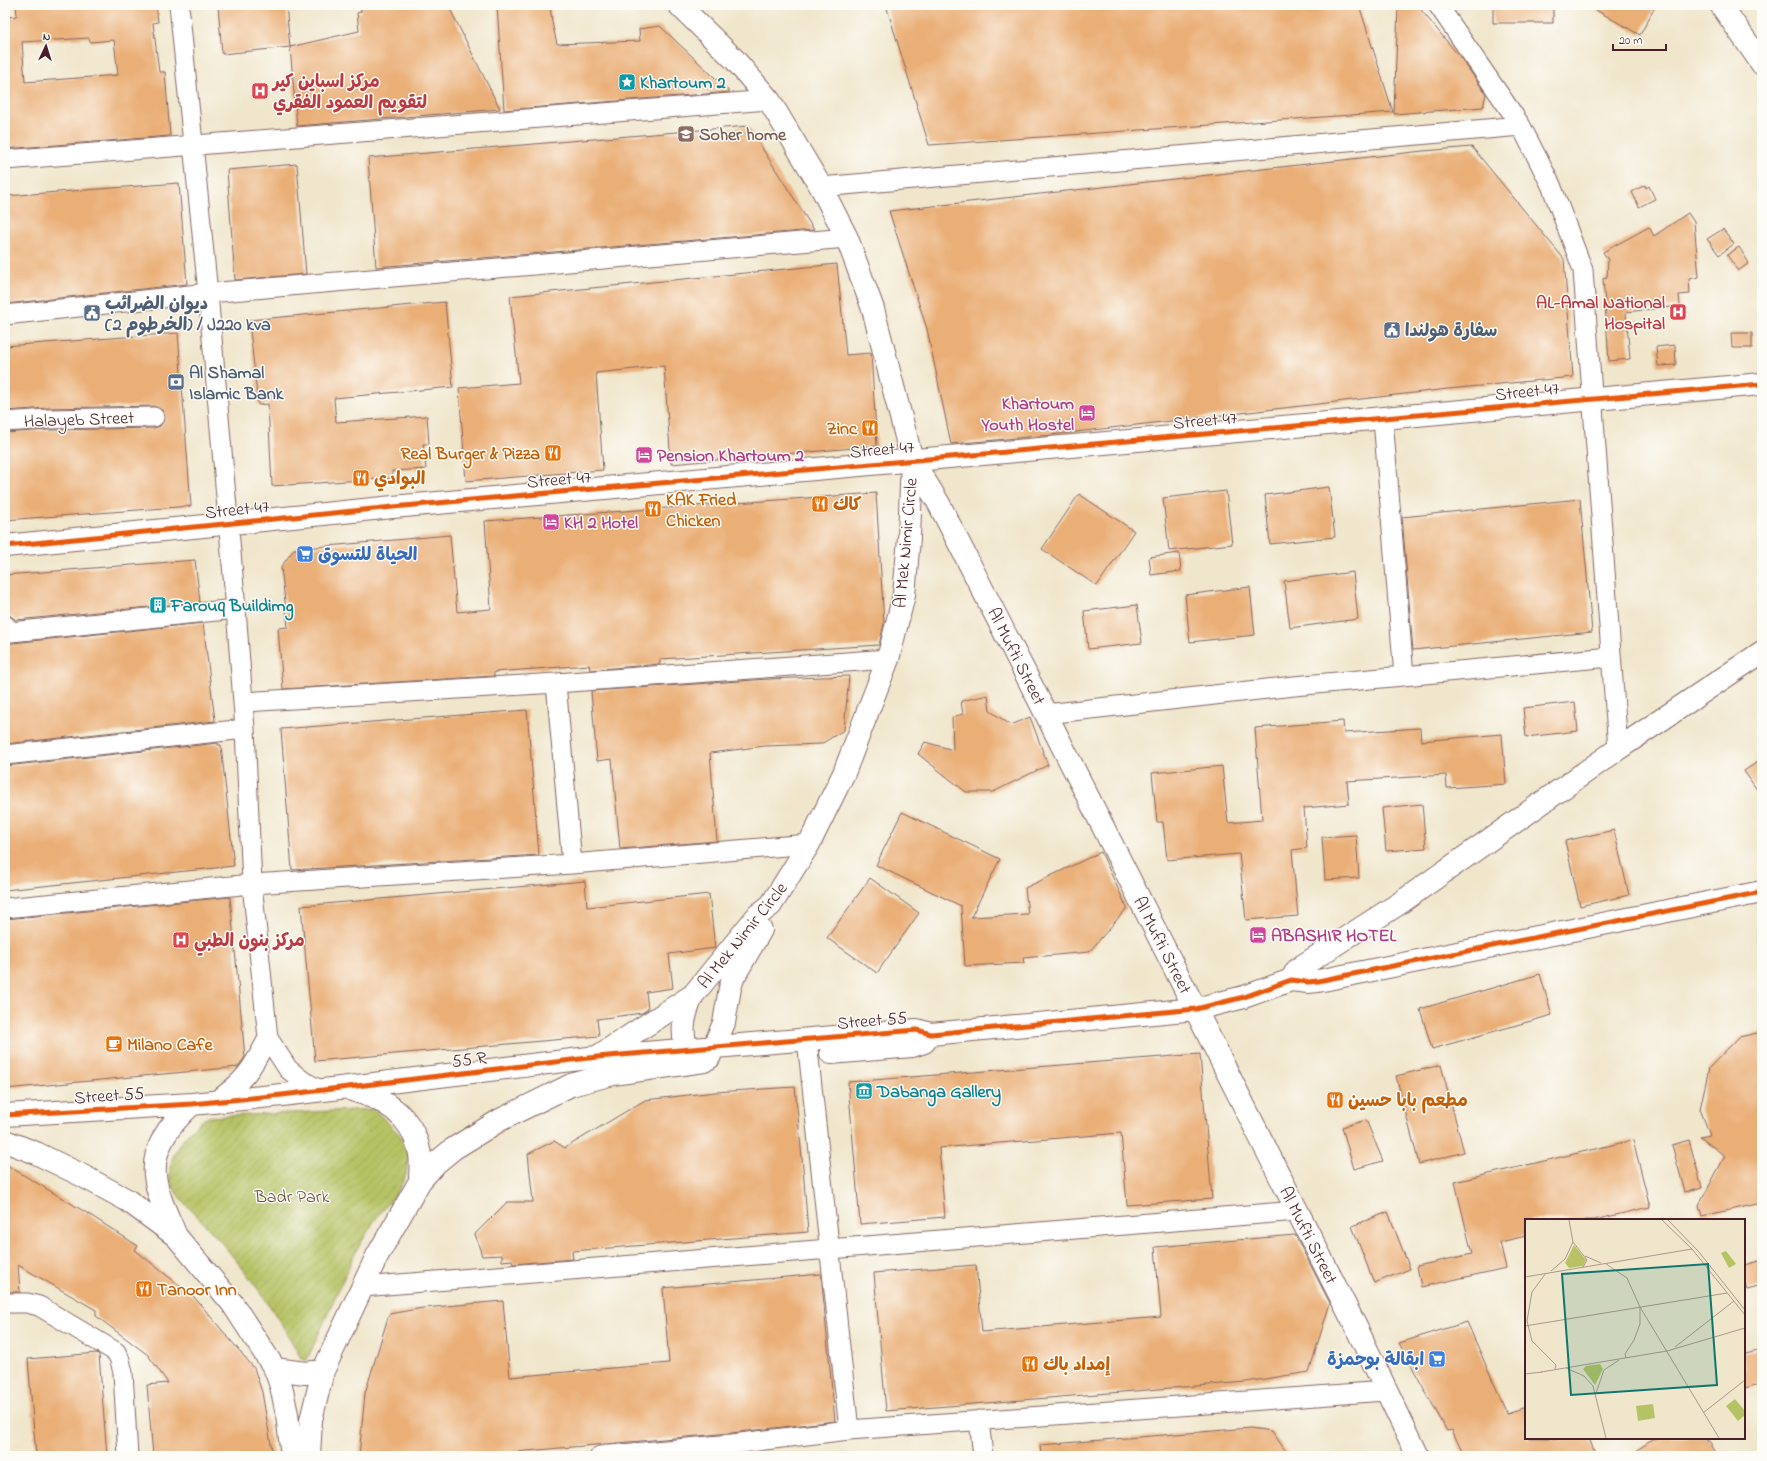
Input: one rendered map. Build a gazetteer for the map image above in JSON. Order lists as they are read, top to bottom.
{
  "streets": {
    "main road": [
      "Street 47",
      "Al Mek Nimir Circle",
      "Al Mufti Street",
      "Street 55",
      "55 R"
    ],
    "street": ["Halayeb Street"]
  },
  "crossings": [
    ["Street 47", "Al Mek Nimir Circle"],
    ["Street 47", "Al Mufti Street"],
    ["Al Mek Nimir Circle", "Al Mufti Street"],
    ["Al Mek Nimir Circle", "Street 55"],
    ["Al Mufti Street", "Street 55"],
    ["Street 55", "55 R"]
  ],
  "parks": ["Badr Park"],
  "places": {
    "place": ["Khartoum 2"],
    "hospital": ["مركز اسباين كير لتقويم العمود الفقري", "AL-Amal National Hospital", "مركز بنون الطبي"],
    "school or university": ["Soher home"],
    "public building": ["ديوان الضرائب (الخرطوم 2) / J220 kva", "سفارة هولندا"],
    "bank": ["Al Shamal Islamic Bank"],
    "hotel": [
      "Khartoum Youth Hostel",
      "Pension Khartoum 2",
      "KH 2 Hotel",
      "ABASHIR HOTEL"
    ],
    "restaurant": [
      "Zinc",
      "Real Burger & Pizza",
      "البوادي",
      "كاك",
      "KAK Fried Chicken",
      "مطعم بابا حسين",
      "Tanoor Inn",
      "إمداد باك"
    ],
    "supermarket": ["الحياة للتسوق", "ابقالة بوحمزة"],
    "building": ["Farouq Buildimg"],
    "cafe": ["Milano Cafe"],
    "museum": ["Dabanga Gallery"]
  },
  "scale_bar": "20 m",
  "north": "top"
}
